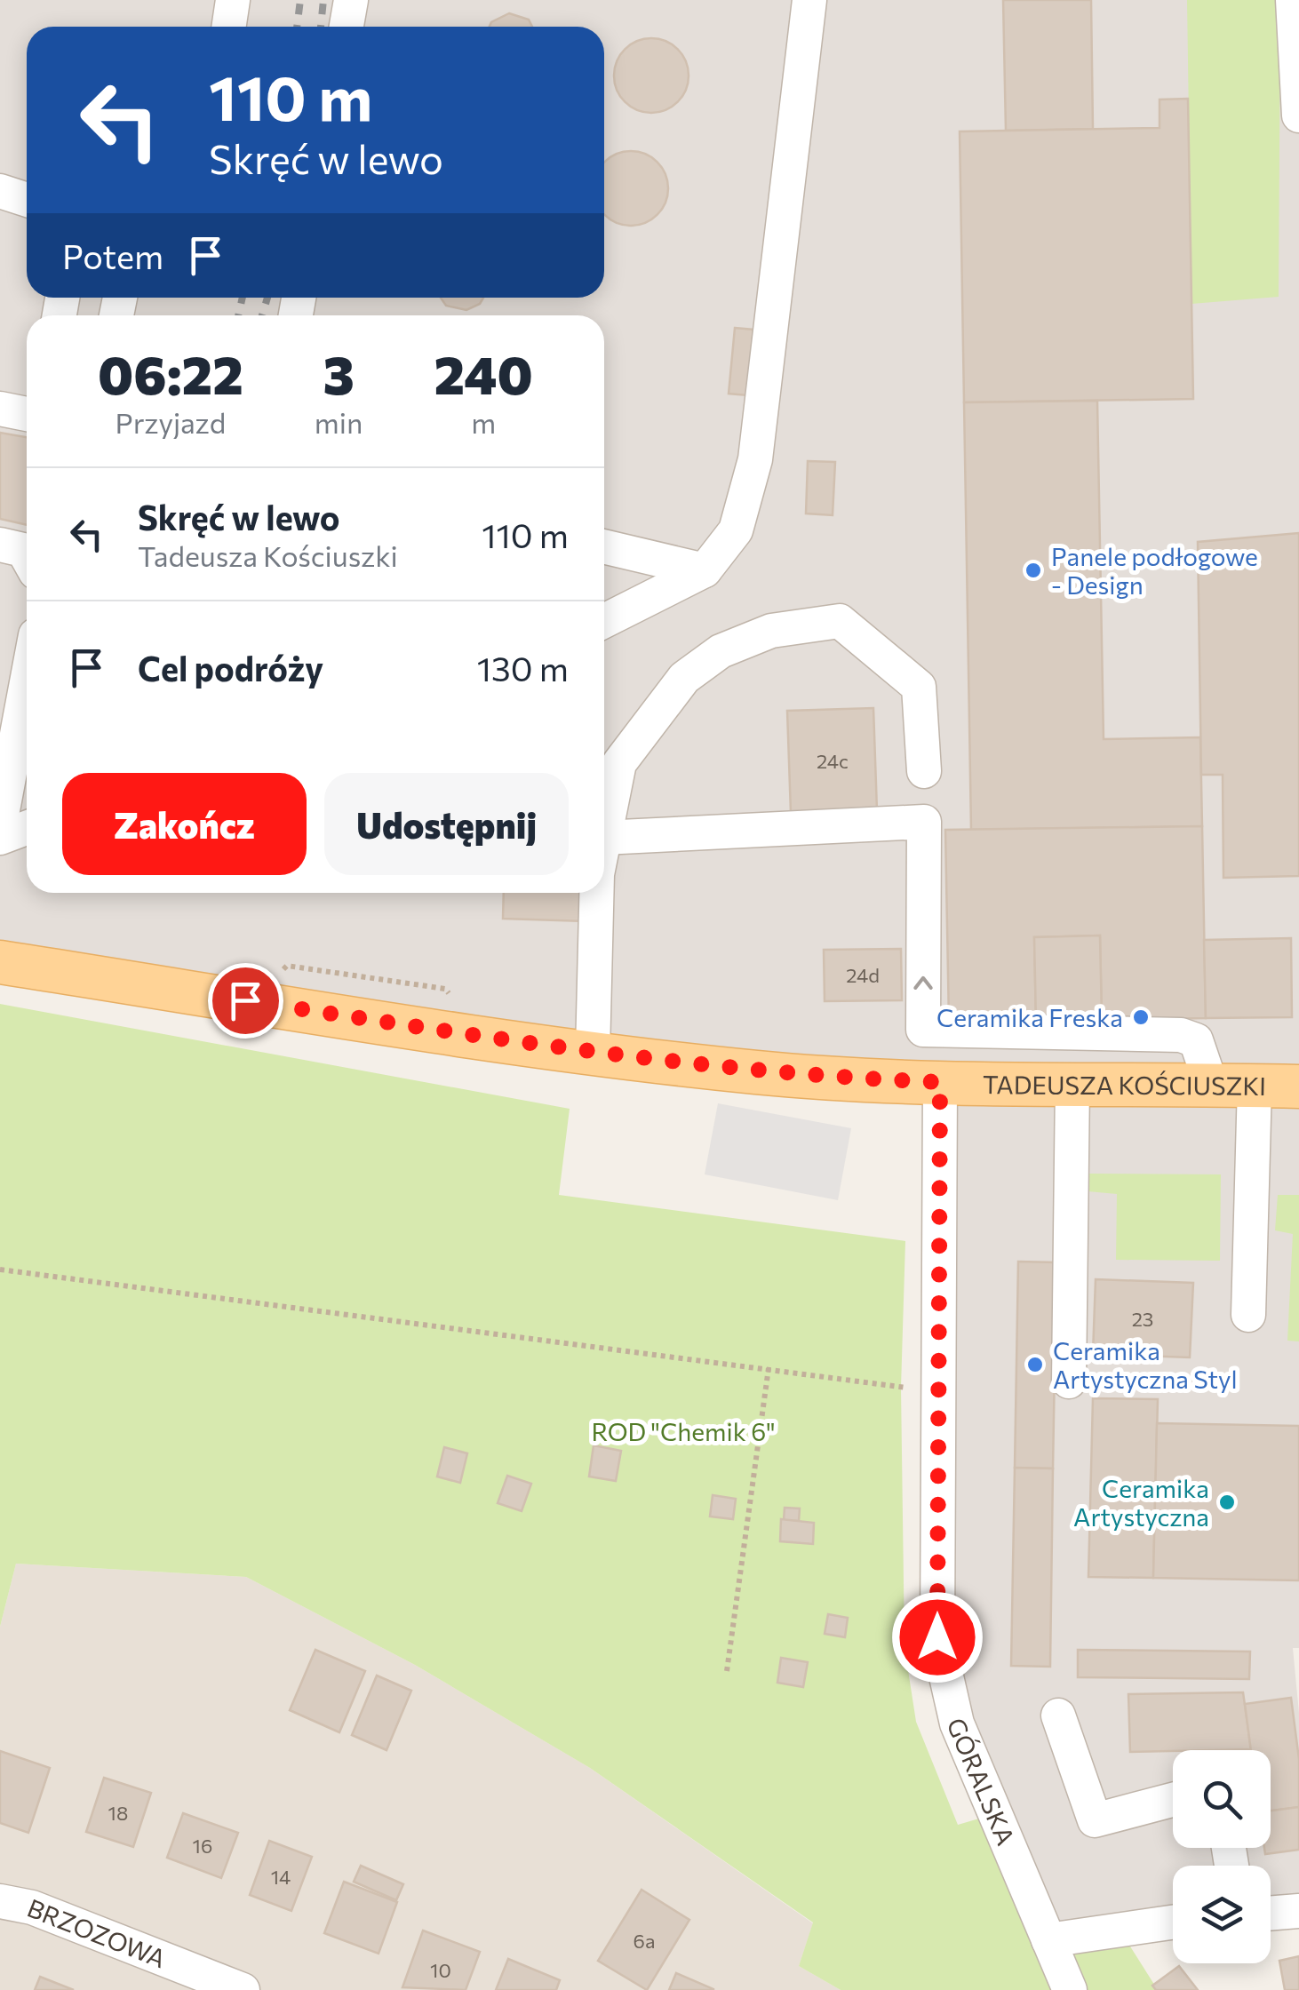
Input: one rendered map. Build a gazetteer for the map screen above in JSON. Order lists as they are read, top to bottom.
{
  "streets": {
    "main road": ["TADEUSZA KOŚCIUSZKI"],
    "street": ["GÓRALSKA", "BRZOZOWA"]
  },
  "crossings": [
    ["TADEUSZA KOŚCIUSZKI", "GÓRALSKA"]
  ],
  "parks": ["ROD \"Chemik 6\""],
  "places": [
    "Panele podłogowe - Design",
    "Ceramika Freska",
    "Ceramika Artystyczna Styl",
    "Ceramika Artystyczna"
  ],
  "house_numbers": [
    "24c",
    "24d",
    "23",
    "18",
    "16",
    "14",
    "6a",
    "10"
  ],
  "page": {
    "turn": ["110 m", "Skręć w lewo"],
    "then": "Potem",
    "eta": [
      "06:22",
      "Przyjazd",
      "3",
      "min",
      "240",
      "m"
    ],
    "list": [
      {
        "name": "Skręć w lewo",
        "note": "Tadeusza Kościuszki",
        "value": "110 m"
      },
      {
        "name": "Cel podróży",
        "value": "130 m"
      }
    ],
    "buttons": ["Zakończ", "Udostępnij"]
  }
}
